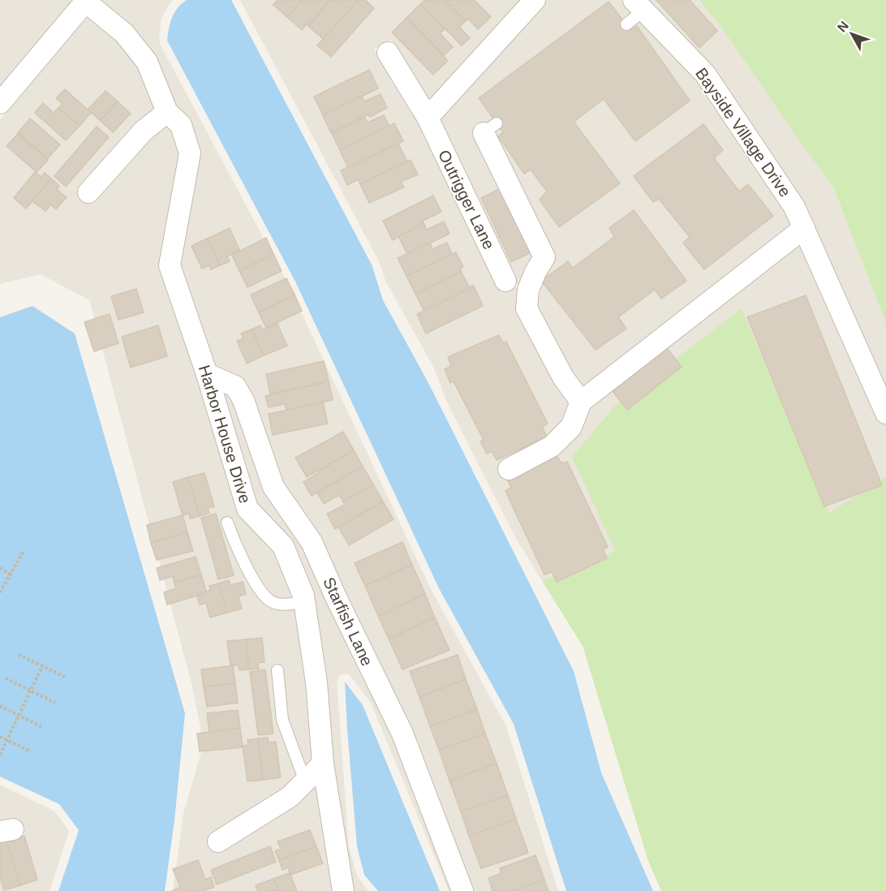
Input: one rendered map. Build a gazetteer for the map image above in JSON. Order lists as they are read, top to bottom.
{
  "streets": {
    "street": [
      "Bayside Village Drive",
      "Outrigger Lane",
      "Harbor House Drive",
      "Starfish Lane"
    ]
  },
  "crossings": [
    ["Harbor House Drive", "Starfish Lane"]
  ],
  "north": "top left"
}
